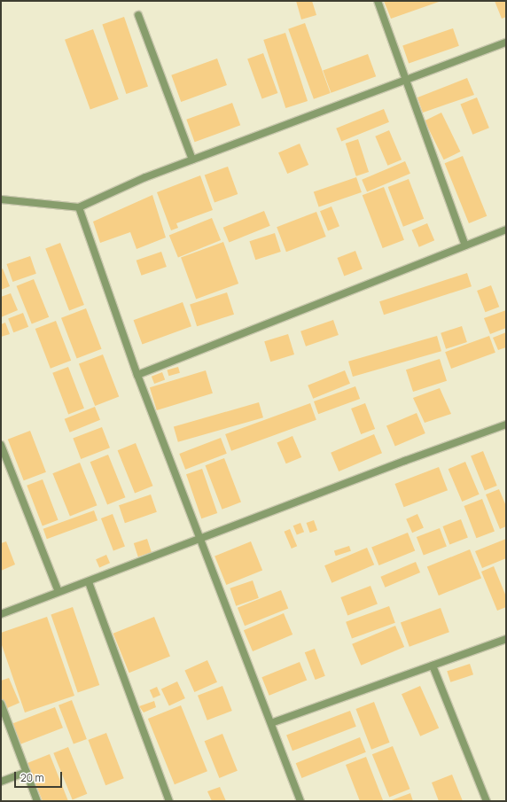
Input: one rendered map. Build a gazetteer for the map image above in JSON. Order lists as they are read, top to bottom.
{
  "scale_bar": "20 m"
}
